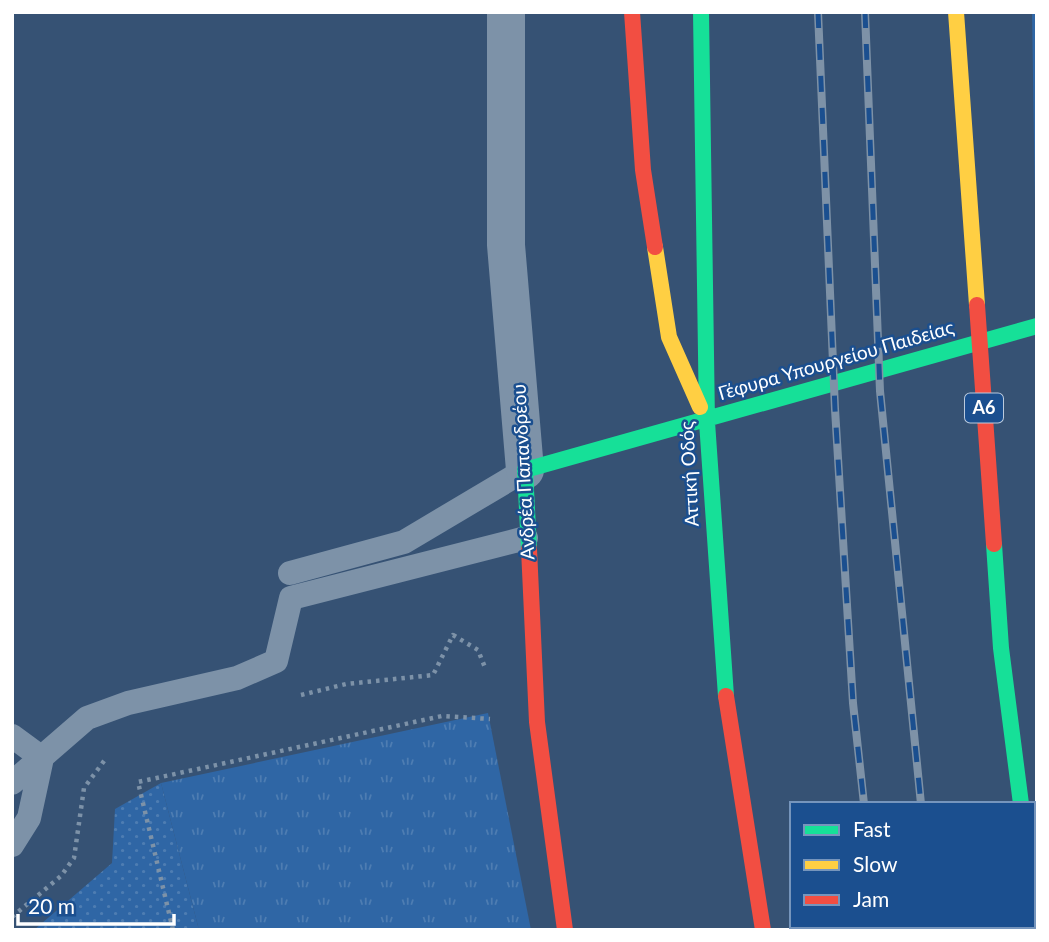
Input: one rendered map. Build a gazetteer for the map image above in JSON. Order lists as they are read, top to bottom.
{
  "streets": {
    "main road": [
      "Γέφυρα Υπουργείου Παιδείας",
      "Α6",
      "Ανδρέα Παπανδρέου",
      "Αττική Οδός"
    ]
  },
  "crossings": [
    ["Γέφυρα Υπουργείου Παιδείας", "Ανδρέα Παπανδρέου"]
  ],
  "legend": ["Fast", "Slow", "Jam"],
  "scale_bar": "20 m"
}
